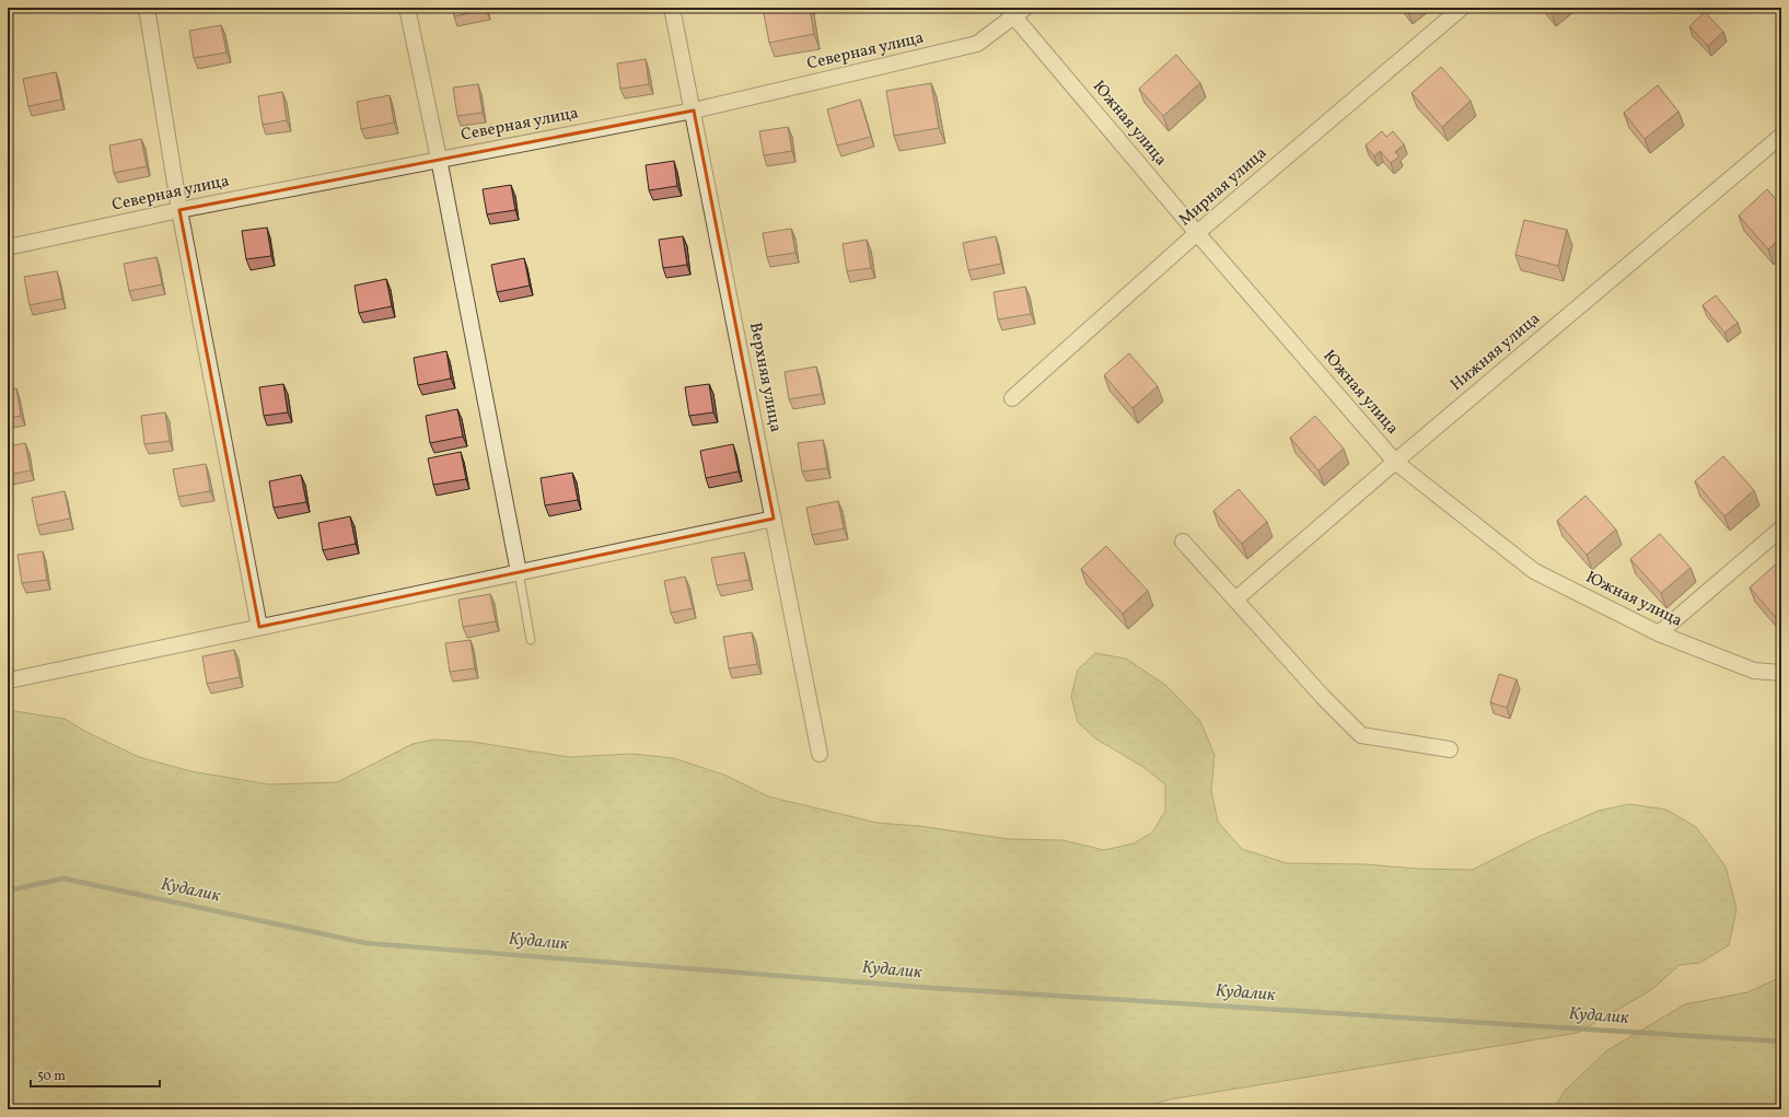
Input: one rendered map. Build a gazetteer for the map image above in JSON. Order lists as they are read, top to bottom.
{
  "streets": {
    "street": [
      "Северная улица",
      "Южная улица",
      "Мирная улица",
      "Нижняя улица",
      "Верхняя улица"
    ]
  },
  "crossings": [
    ["Северная улица", "Южная улица"],
    ["Северная улица", "Верхняя улица"],
    ["Южная улица", "Мирная улица"],
    ["Южная улица", "Нижняя улица"]
  ],
  "water": ["Кудалик"],
  "scale_bar": "50 m"
}
